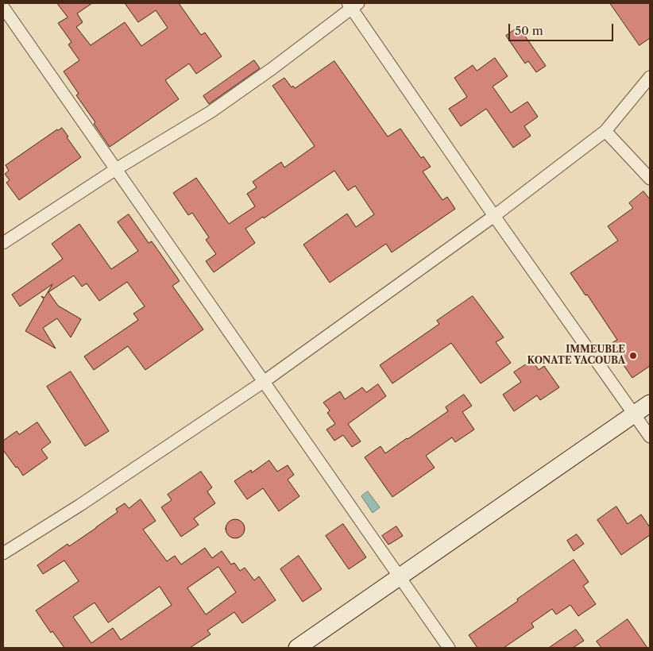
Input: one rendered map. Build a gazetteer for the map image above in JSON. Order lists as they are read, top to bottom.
{
  "places": ["IMMEUBLE KONATE YACOUBA"],
  "scale_bar": "50 m"
}
